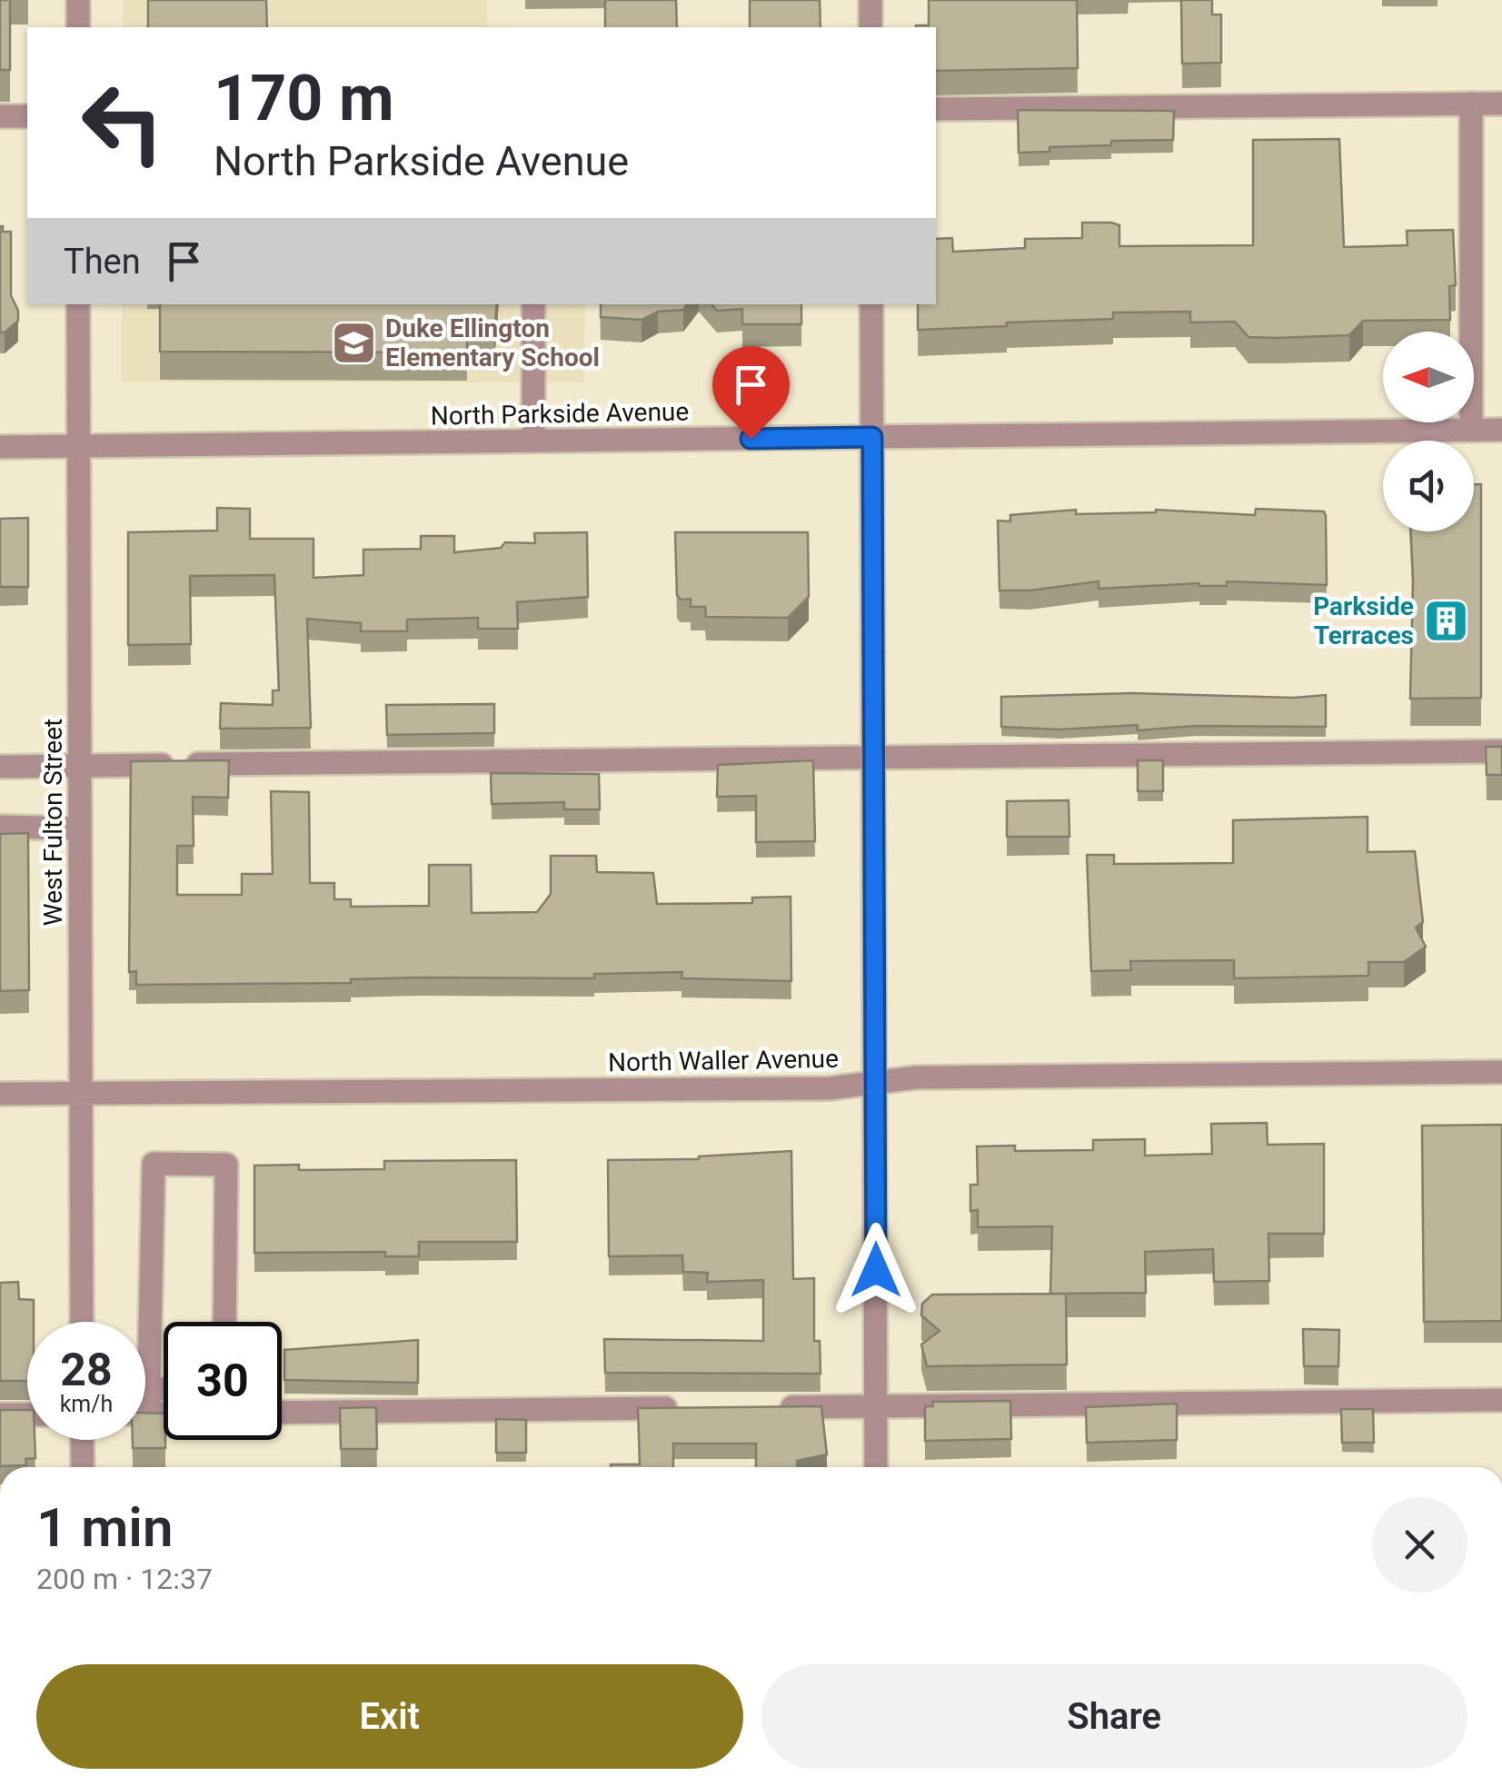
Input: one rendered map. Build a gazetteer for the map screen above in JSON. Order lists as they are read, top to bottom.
{
  "streets": {
    "street": ["North Parkside Avenue", "West Fulton Street", "North Waller Avenue"]
  },
  "crossings": [
    ["North Parkside Avenue", "West Fulton Street"],
    ["West Fulton Street", "North Waller Avenue"]
  ],
  "places": {
    "school or university": ["Duke Ellington Elementary School"],
    "building": ["Parkside Terraces"]
  },
  "north": "left",
  "page": {
    "turn": ["170 m", "North Parkside Avenue"],
    "then": "Then",
    "speed": "28 km/h",
    "limit": "30",
    "heading": ["1 min", "200 m · 12:37"],
    "buttons": ["Exit", "Share"]
  }
}
